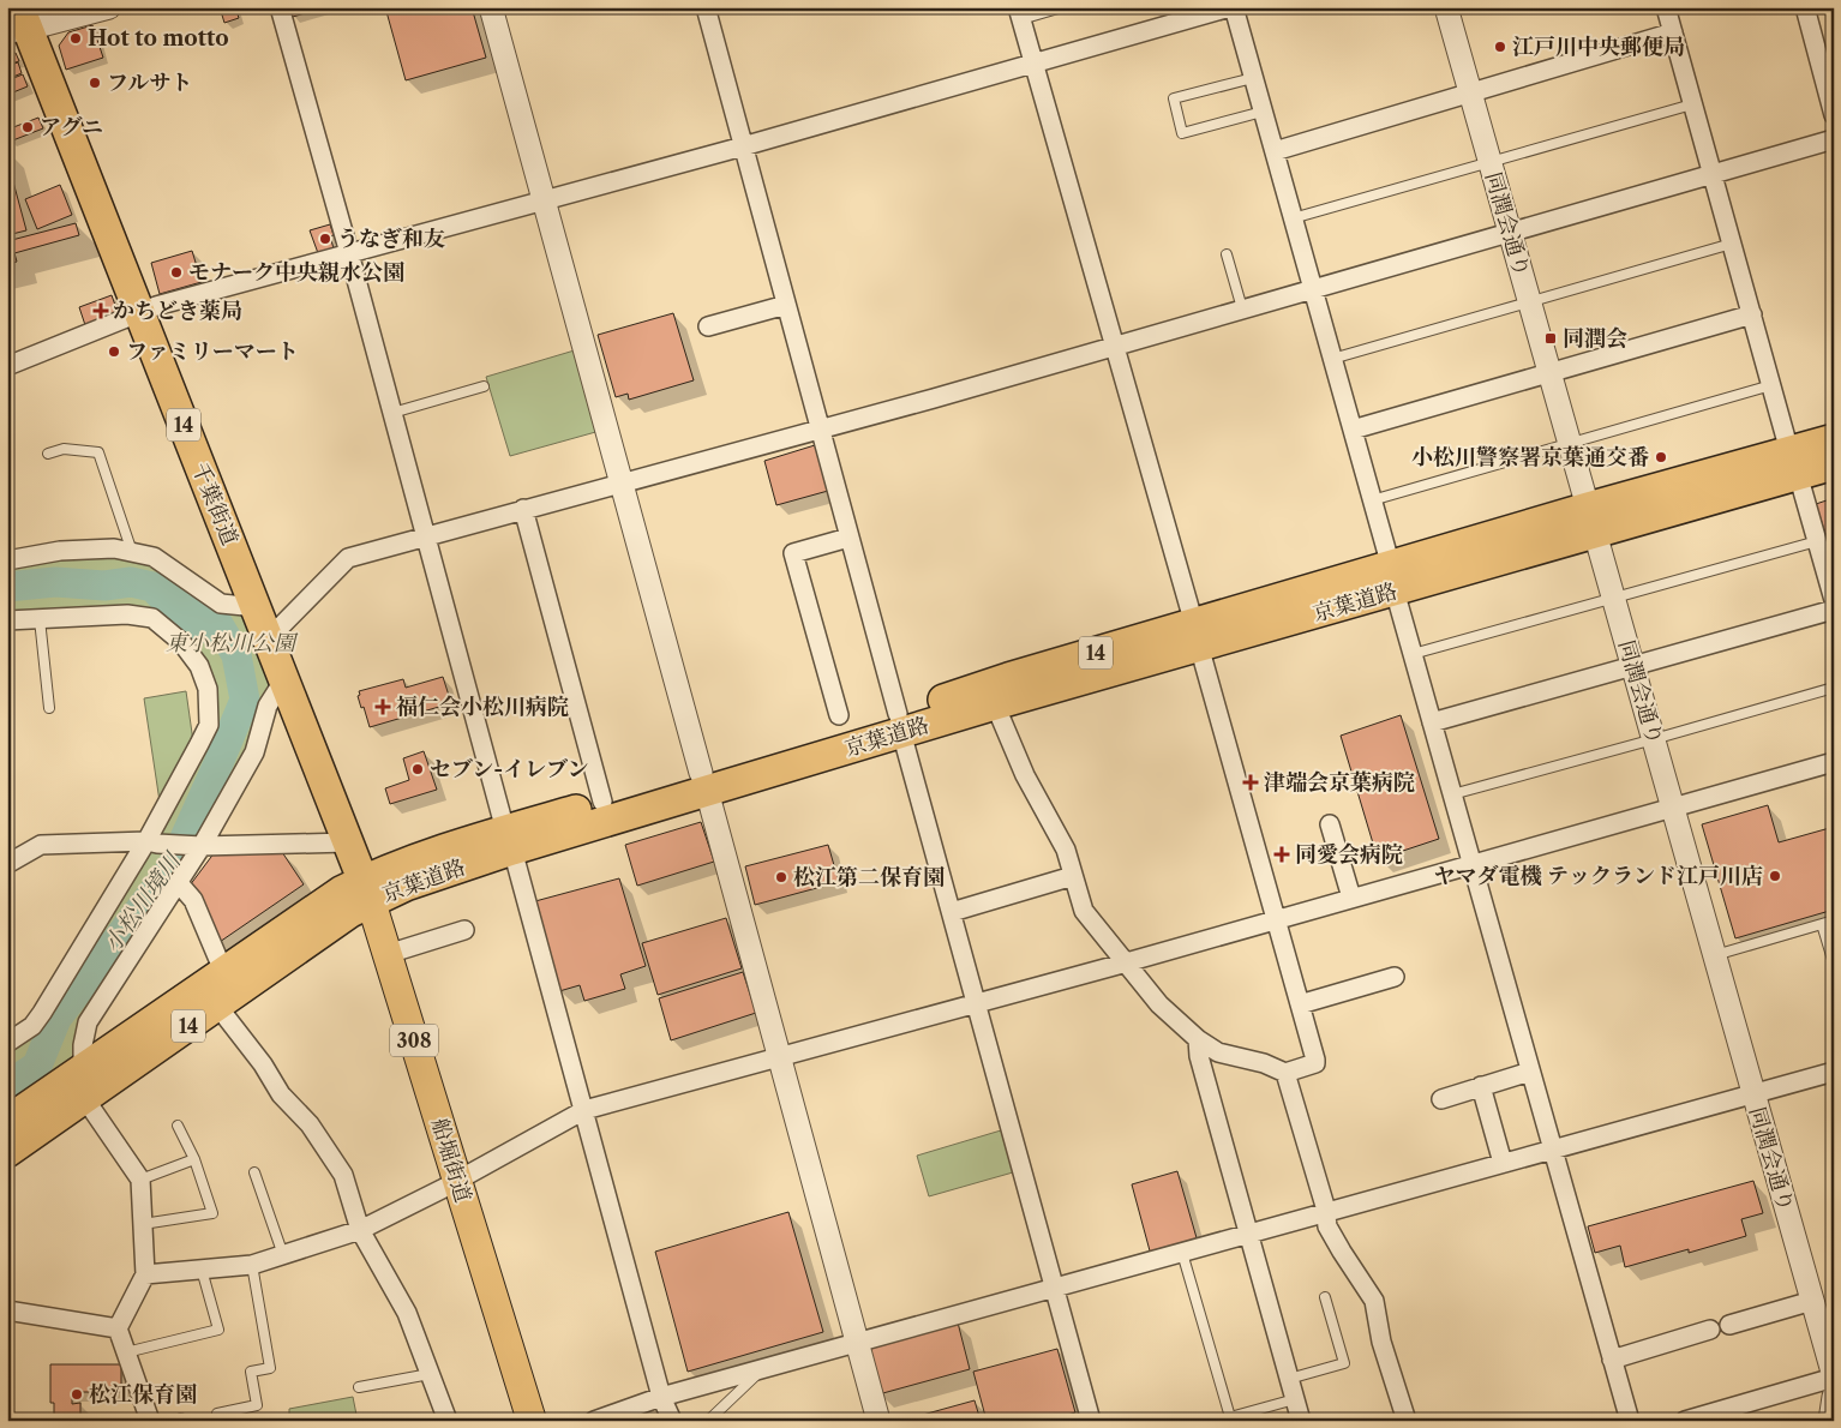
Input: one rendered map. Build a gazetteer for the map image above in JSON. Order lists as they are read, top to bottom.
{
  "streets": {
    "highway": ["14", "千葉街道", "京葉道路"],
    "main road": ["308", "船堀街道"],
    "street": ["同潤会通り"]
  },
  "crossings": [
    ["同潤会通り", "京葉道路"],
    ["千葉街道", "京葉道路"],
    ["千葉街道", "船堀街道"],
    ["京葉道路", "船堀街道"]
  ],
  "water": ["小松川境川"],
  "parks": ["東小松川公園"],
  "places": {
    "other": [
      "Hot to motto",
      "江戸川中央郵便局",
      "フルサト",
      "アグニ",
      "うなぎ和友",
      "モナーク中央親水公園",
      "ファミリーマート",
      "小松川警察署京葉通交番",
      "セブン-イレブン",
      "ヤマダ電機 テックランド江戸川店",
      "松江第二保育園",
      "松江保育園"
    ],
    "health": [
      "かちどき薬局",
      "福仁会小松川病院",
      "津端会京葉病院",
      "同愛会病院"
    ],
    "transit": ["同潤会"]
  }
}
